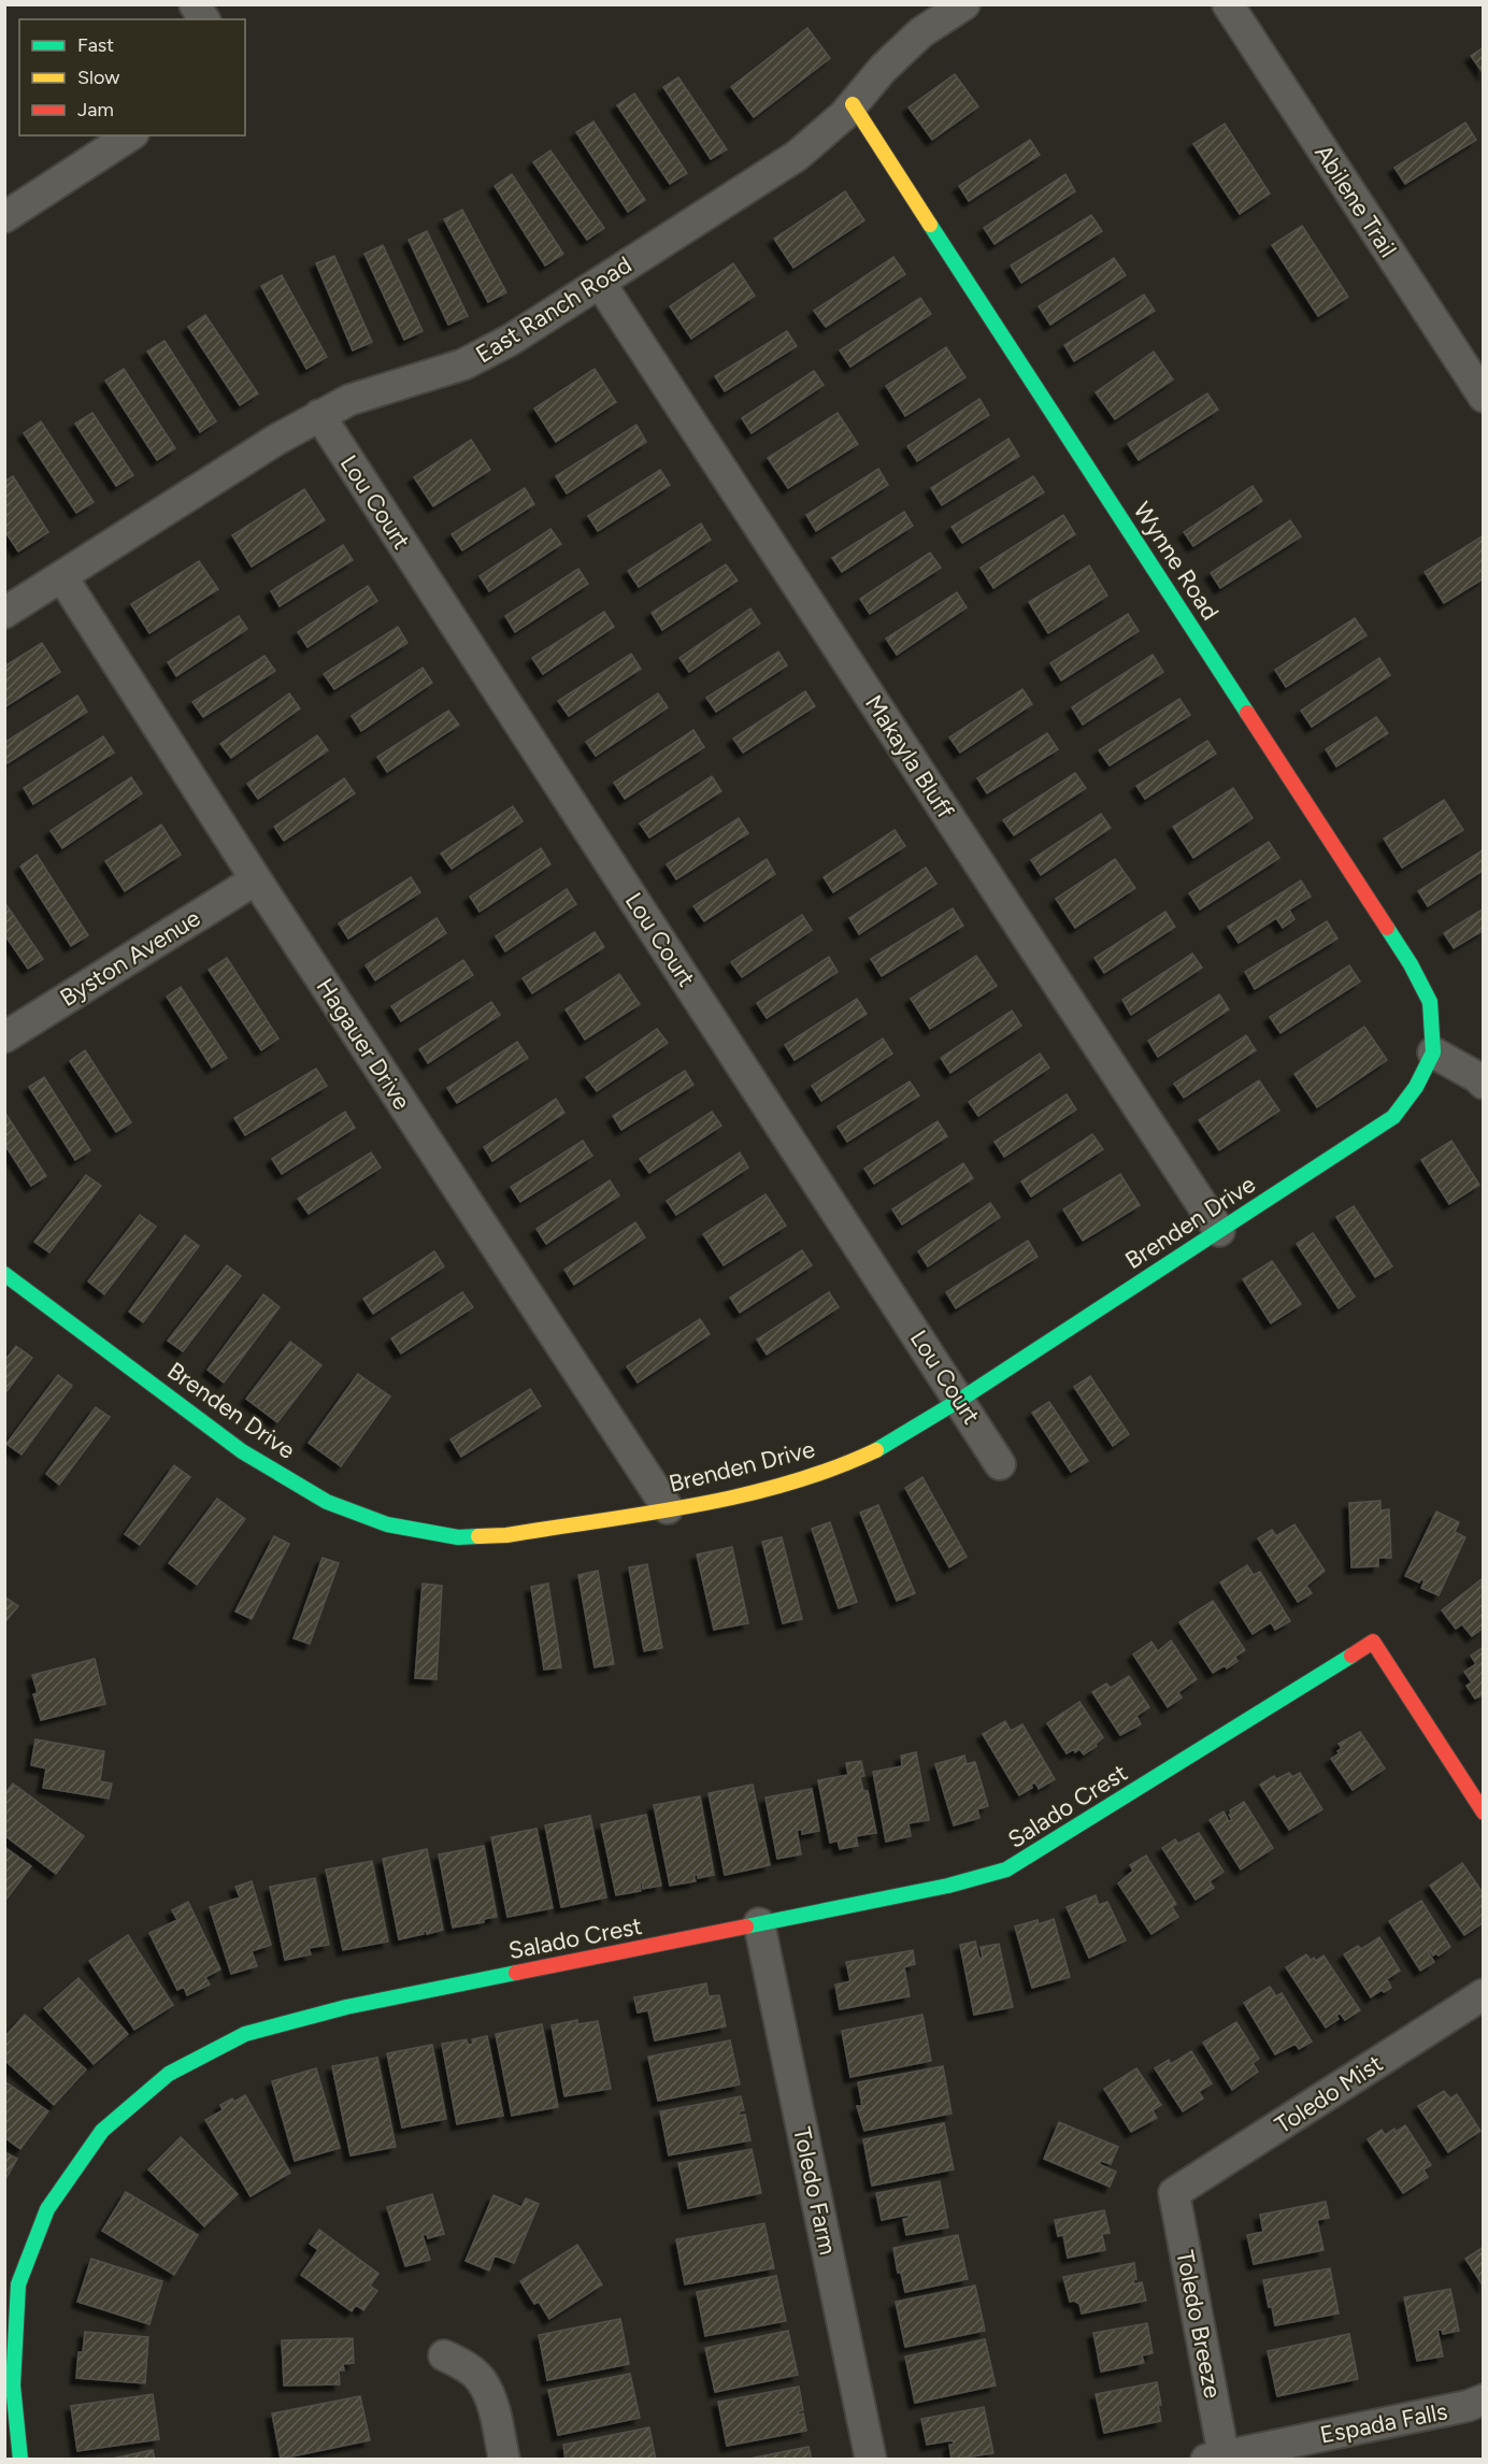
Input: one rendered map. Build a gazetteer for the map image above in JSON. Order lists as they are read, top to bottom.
{
  "streets": {
    "street": [
      "Abilene Trail",
      "East Ranch Road",
      "Lou Court",
      "Wynne Road",
      "Makayla Bluff",
      "Byston Avenue",
      "Hagauer Drive",
      "Brenden Drive",
      "Salado Crest",
      "Toledo Mist",
      "Toledo Farm",
      "Toledo Breeze",
      "Espada Falls"
    ]
  },
  "crossings": [
    ["East Ranch Road", "Lou Court"],
    ["East Ranch Road", "Wynne Road"],
    ["East Ranch Road", "Makayla Bluff"],
    ["East Ranch Road", "Hagauer Drive"],
    ["Lou Court", "Brenden Drive"],
    ["Wynne Road", "Brenden Drive"],
    ["Makayla Bluff", "Brenden Drive"],
    ["Byston Avenue", "Hagauer Drive"],
    ["Hagauer Drive", "Brenden Drive"],
    ["Salado Crest", "Toledo Farm"],
    ["Toledo Mist", "Toledo Breeze"],
    ["Toledo Breeze", "Espada Falls"]
  ],
  "legend": ["Fast", "Slow", "Jam"]
}
